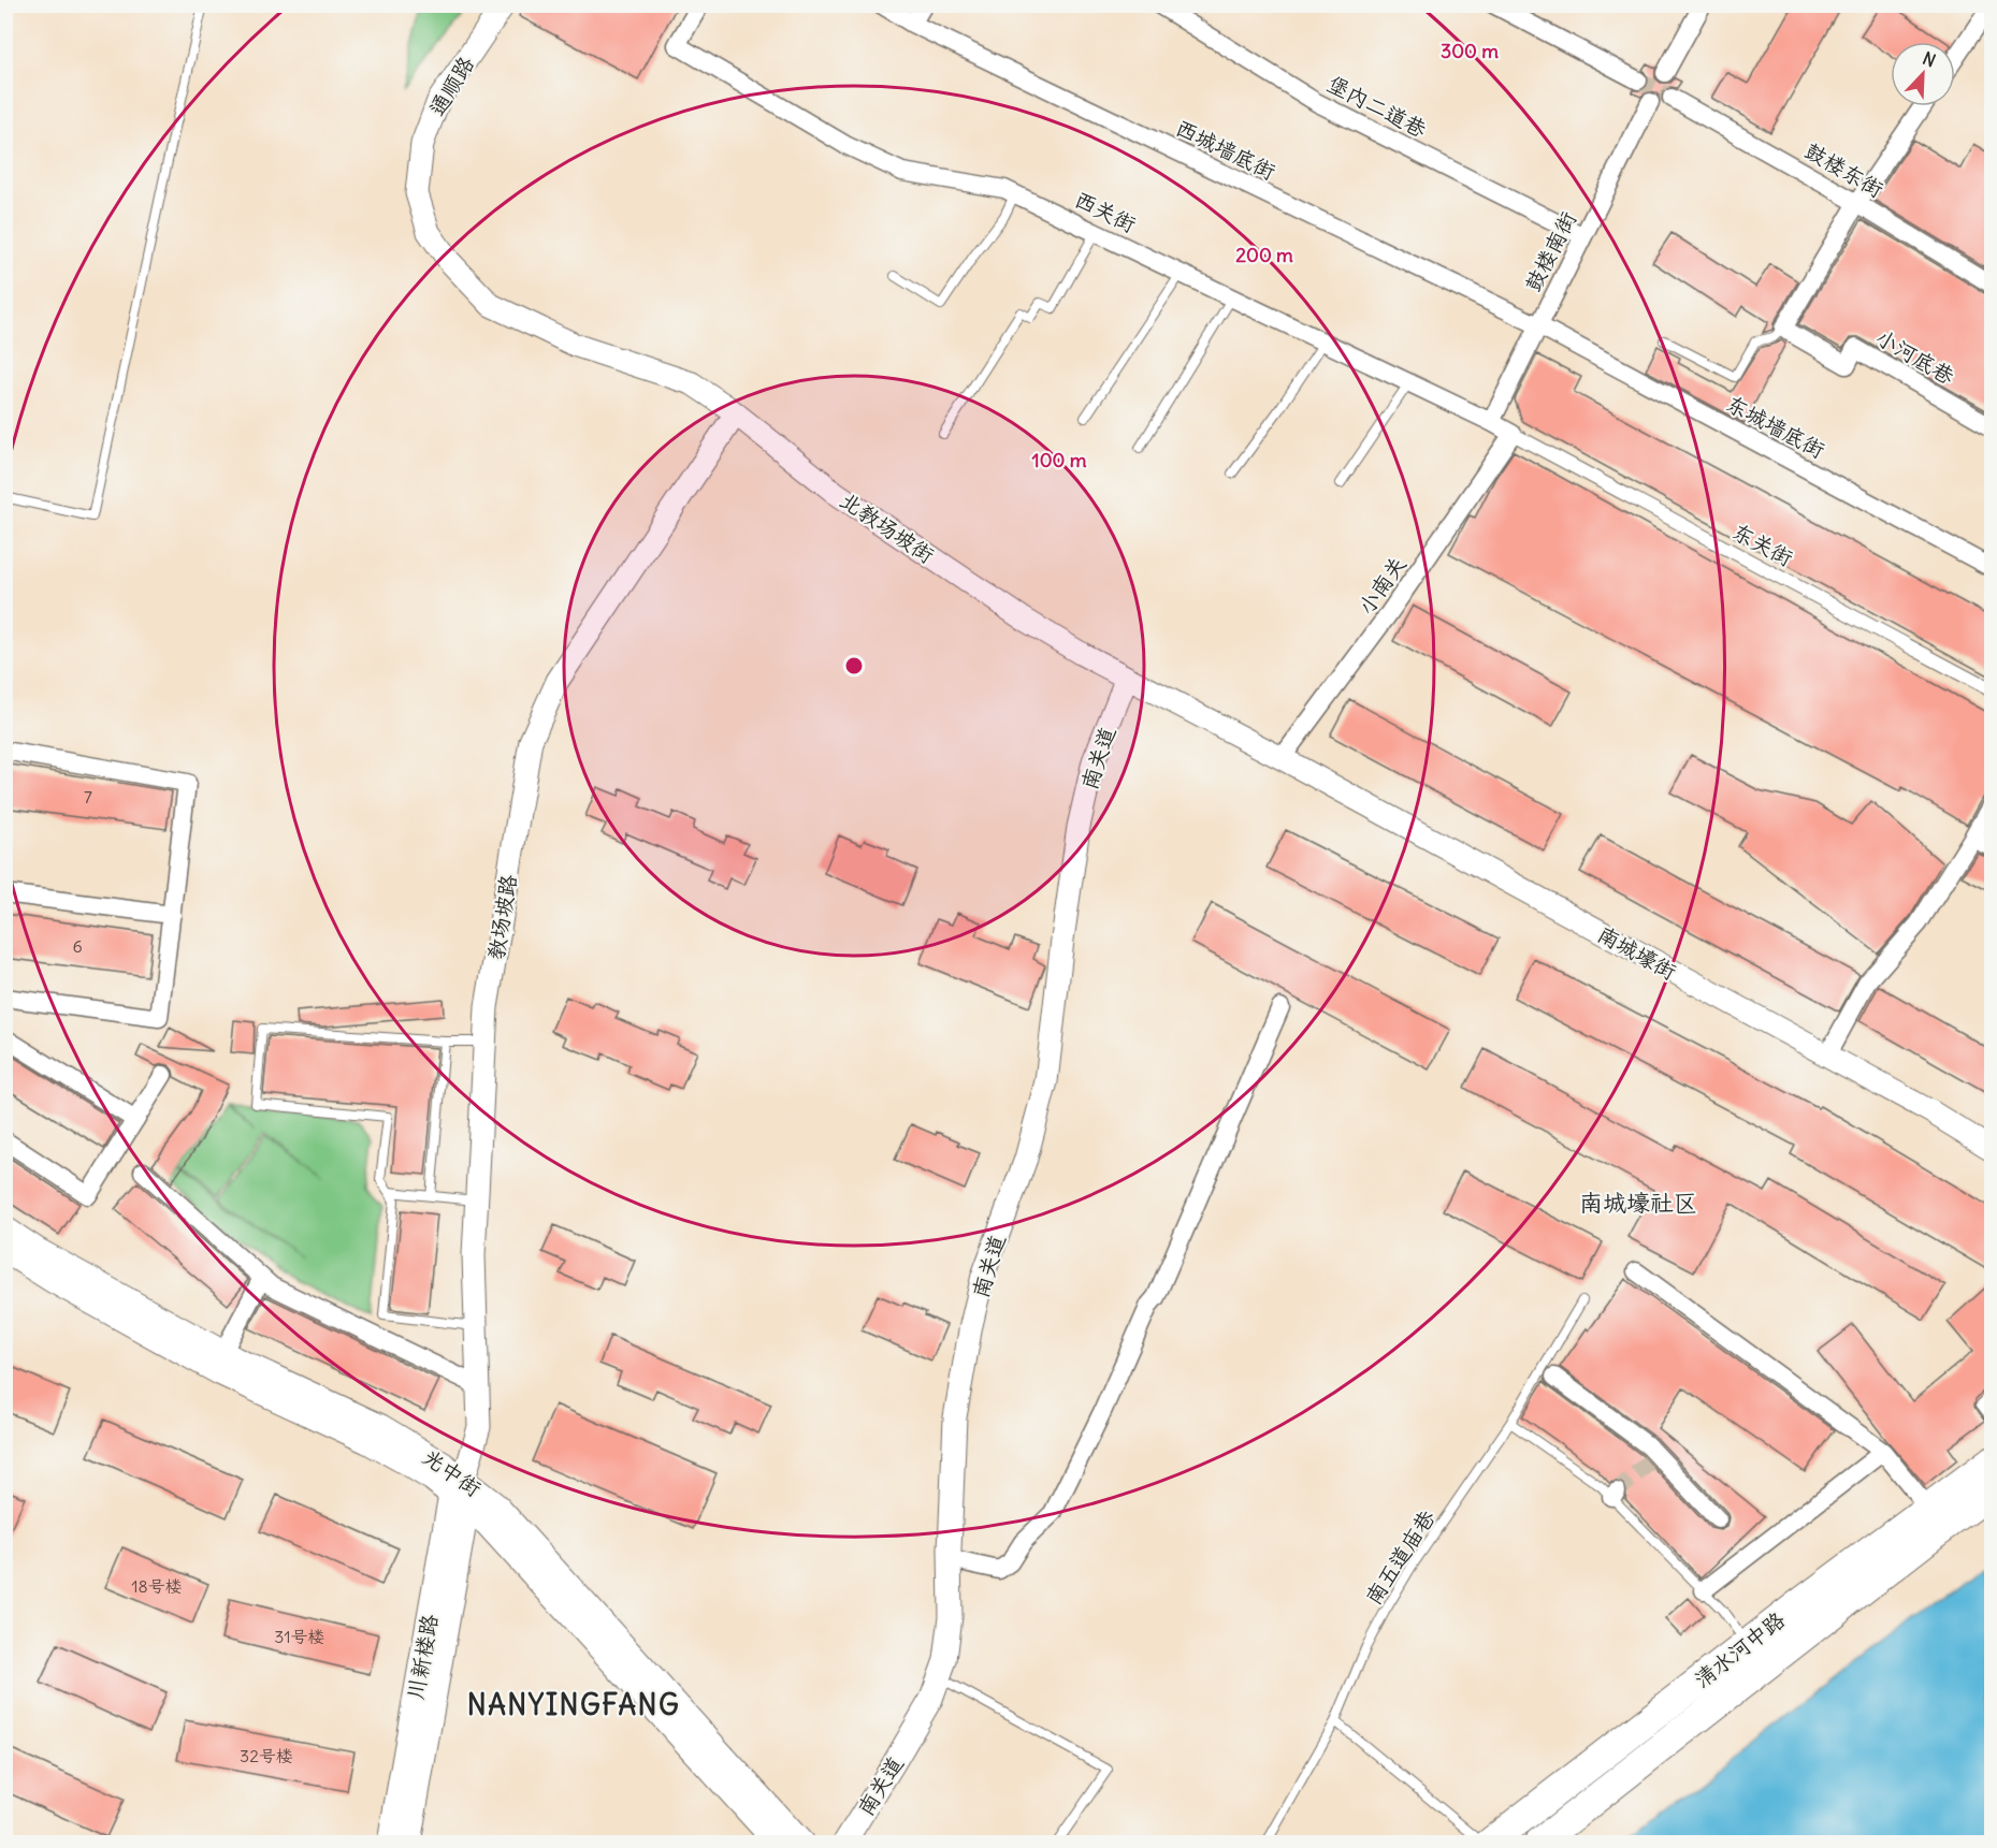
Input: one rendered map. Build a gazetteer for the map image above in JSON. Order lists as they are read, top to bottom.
{
  "streets": {
    "main road": ["清水河中路"],
    "street": [
      "通顺路",
      "堡内二道巷",
      "西城墙底街",
      "鼓楼东街",
      "西关街",
      "鼓楼南街",
      "小河底巷",
      "东城墙底街",
      "北教场坡街",
      "东关街",
      "小南关",
      "南关道",
      "教场坡路",
      "南城壕街",
      "光中街",
      "川新楼路"
    ],
    "lane": ["南五道庙巷"]
  },
  "crossings": [
    ["通顺路", "北教场坡街"],
    ["堡内二道巷", "鼓楼南街"],
    ["西城墙底街", "鼓楼南街"],
    ["西城墙底街", "东城墙底街"],
    ["西关街", "鼓楼南街"],
    ["西关街", "东关街"],
    ["西关街", "小南关"],
    ["鼓楼南街", "东城墙底街"],
    ["北教场坡街", "小南关"],
    ["北教场坡街", "南关道"],
    ["北教场坡街", "教场坡路"],
    ["北教场坡街", "南城壕街"],
    ["东关街", "小南关"],
    ["小南关", "南城壕街"],
    ["教场坡路", "光中街"],
    ["教场坡路", "川新楼路"],
    ["光中街", "川新楼路"]
  ],
  "districts": ["南城壕社区", "NANYINGFANG"],
  "house_numbers": [
    "7",
    "6",
    "18号楼",
    "31号楼",
    "32号楼"
  ],
  "north": "top right",
  "rings": ["300 m", "200 m", "100 m"]
}
